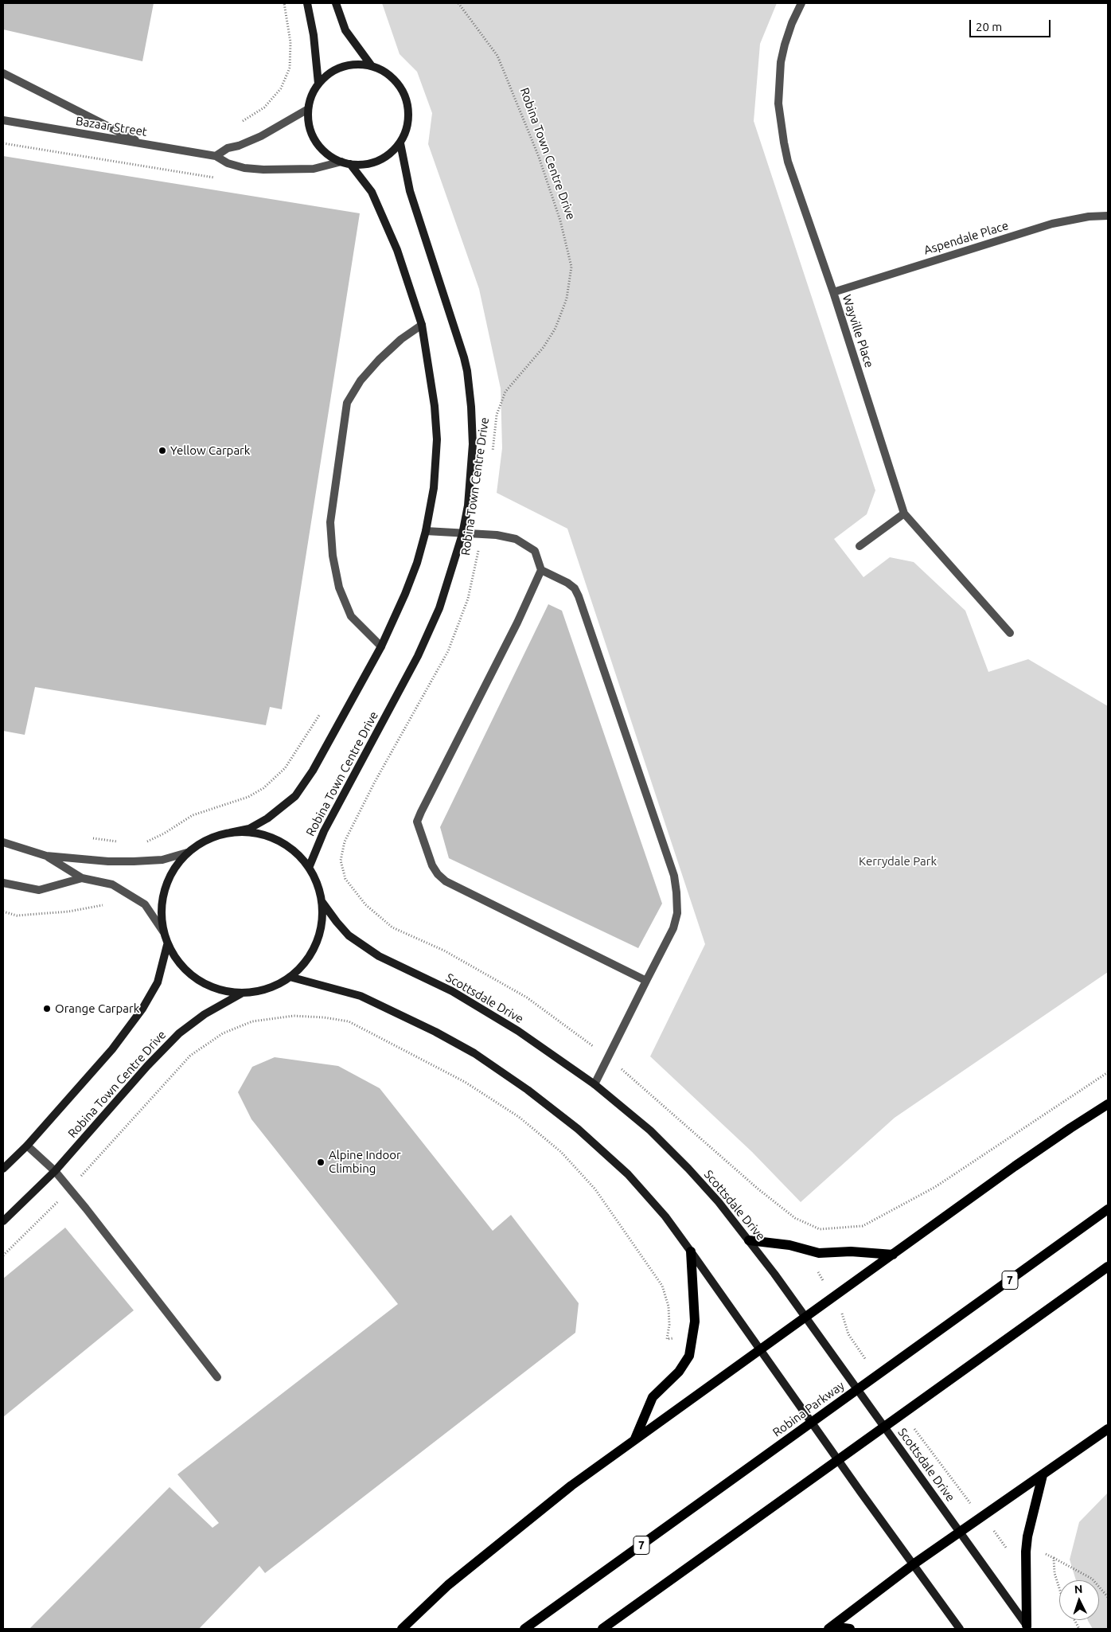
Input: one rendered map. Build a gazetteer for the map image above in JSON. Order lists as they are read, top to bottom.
{
  "streets": {
    "main road": ["7", "Robina Parkway"],
    "street": [
      "Bazaar Street",
      "Robina Town Centre Drive",
      "Aspendale Place",
      "Wayville Place",
      "Scottsdale Drive"
    ]
  },
  "crossings": [
    ["Bazaar Street", "Robina Town Centre Drive"],
    ["Aspendale Place", "Wayville Place"]
  ],
  "parks": ["Kerrydale Park"],
  "places": ["Yellow Carpark", "Orange Carpark", "Alpine Indoor Climbing"],
  "scale_bar": "20 m",
  "north": "top"
}
